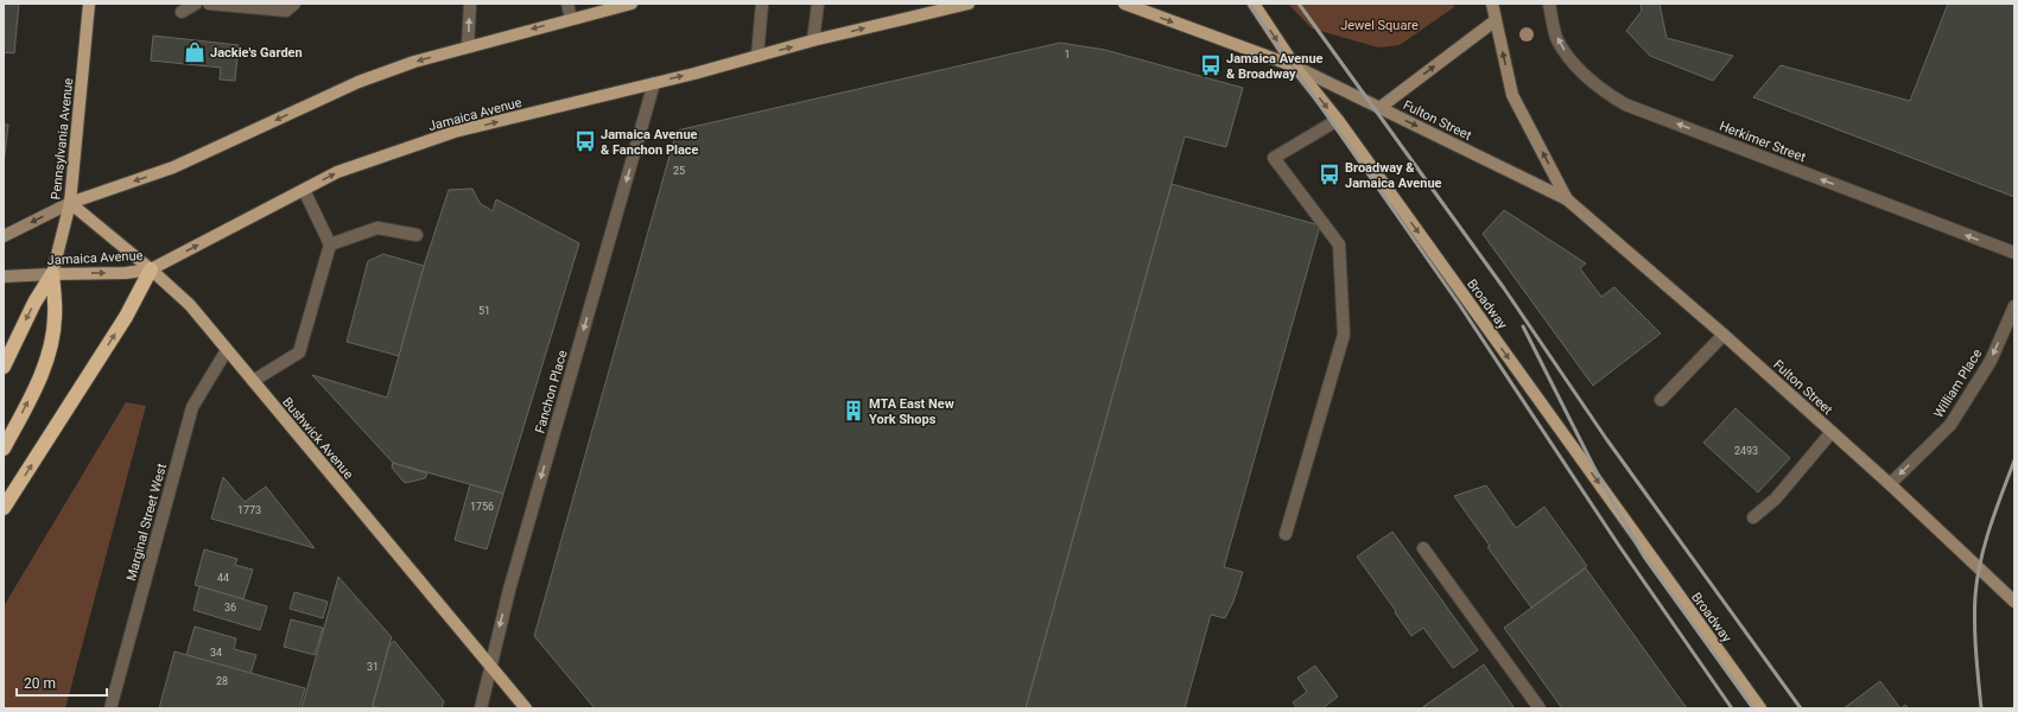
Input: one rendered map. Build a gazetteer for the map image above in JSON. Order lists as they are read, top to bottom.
{
  "streets": {
    "main road": [
      "Jamaica Avenue",
      "Fulton Street",
      "Pennsylvania Avenue",
      "Broadway",
      "Bushwick Avenue"
    ],
    "street": [
      "Herkimer Street",
      "William Place",
      "Fanchon Place",
      "Marginal Street West"
    ]
  },
  "crossings": [
    ["Jamaica Avenue", "Pennsylvania Avenue"],
    ["Jamaica Avenue", "Fanchon Place"],
    ["Jamaica Avenue", "Bushwick Avenue"],
    ["Fulton Street", "Broadway"],
    ["Fulton Street", "William Place"],
    ["Pennsylvania Avenue", "Bushwick Avenue"],
    ["Fanchon Place", "Bushwick Avenue"],
    ["Bushwick Avenue", "Marginal Street West"]
  ],
  "one_way": [
    "Herkimer Street",
    "Broadway",
    "William Place",
    "Fanchon Place"
  ],
  "parks": ["Jewel Square"],
  "places": {
    "shop": ["Jackie's Garden"],
    "bus stop": ["Jamaica Avenue & Broadway", "Jamaica Avenue & Fanchon Place", "Broadway & Jamaica Avenue"],
    "building": ["MTA East New York Shops"]
  },
  "house_numbers": [
    "1",
    "25",
    "51",
    "2493",
    "1756",
    "1773",
    "44",
    "36",
    "34",
    "31",
    "28"
  ],
  "scale_bar": "20 m"
}
